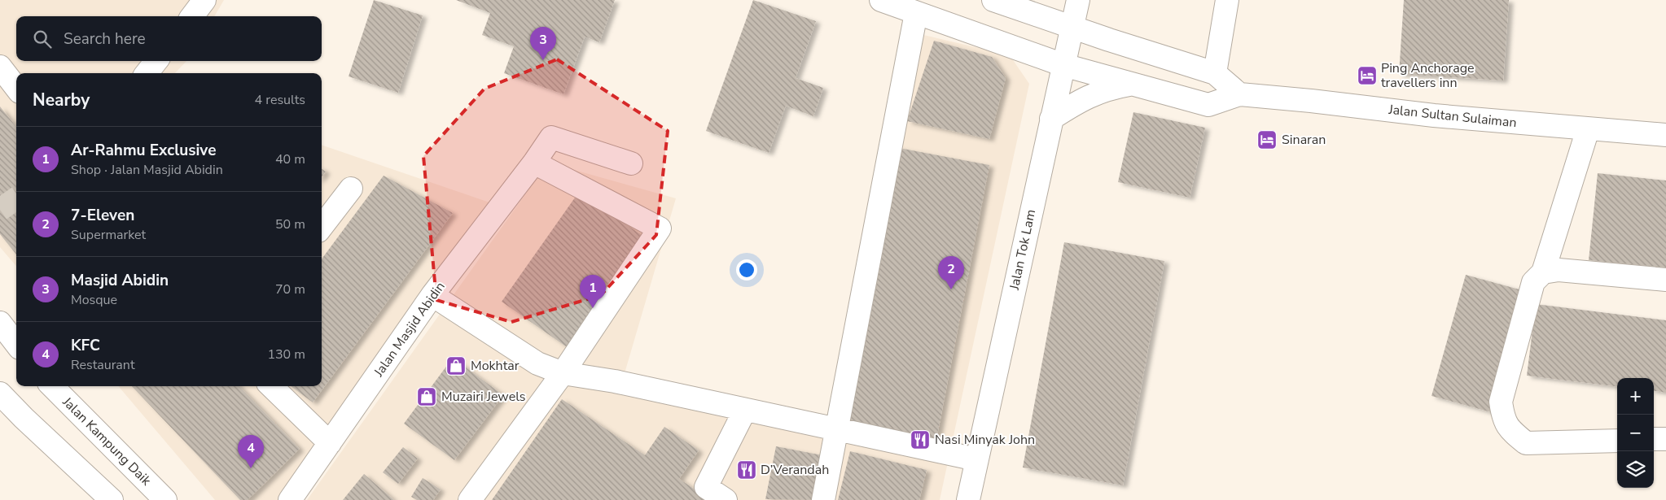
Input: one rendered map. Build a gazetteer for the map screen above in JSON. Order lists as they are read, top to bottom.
{
  "streets": {
    "street": [
      "Jalan Sultan Sulaiman",
      "Jalan Tok Lam",
      "Jalan Masjid Abidin",
      "Jalan Kampung Daik"
    ]
  },
  "crossings": [
    ["Jalan Sultan Sulaiman", "Jalan Tok Lam"]
  ],
  "places": {
    "hotel": ["Ping Anchorage travellers inn", "Sinaran"],
    "shop": ["Mokhtar", "Muzairi Jewels"],
    "restaurant": ["Nasi Minyak John", "D’Verandah"]
  },
  "page": {
    "search": "Search here",
    "pins": [
      "3",
      "2",
      "1",
      "4"
    ],
    "heading": ["Nearby", "4 results"],
    "list": [
      {
        "mark": "1",
        "name": "Ar-Rahmu Exclusive",
        "note": "Shop · Jalan Masjid Abidin",
        "value": "40 m"
      },
      {
        "mark": "2",
        "name": "7-Eleven",
        "note": "Supermarket",
        "value": "50 m"
      },
      {
        "mark": "3",
        "name": "Masjid Abidin",
        "note": "Mosque",
        "value": "70 m"
      },
      {
        "mark": "4",
        "name": "KFC",
        "note": "Restaurant",
        "value": "130 m"
      }
    ],
    "map_buttons": ["+", "−"]
  }
}
